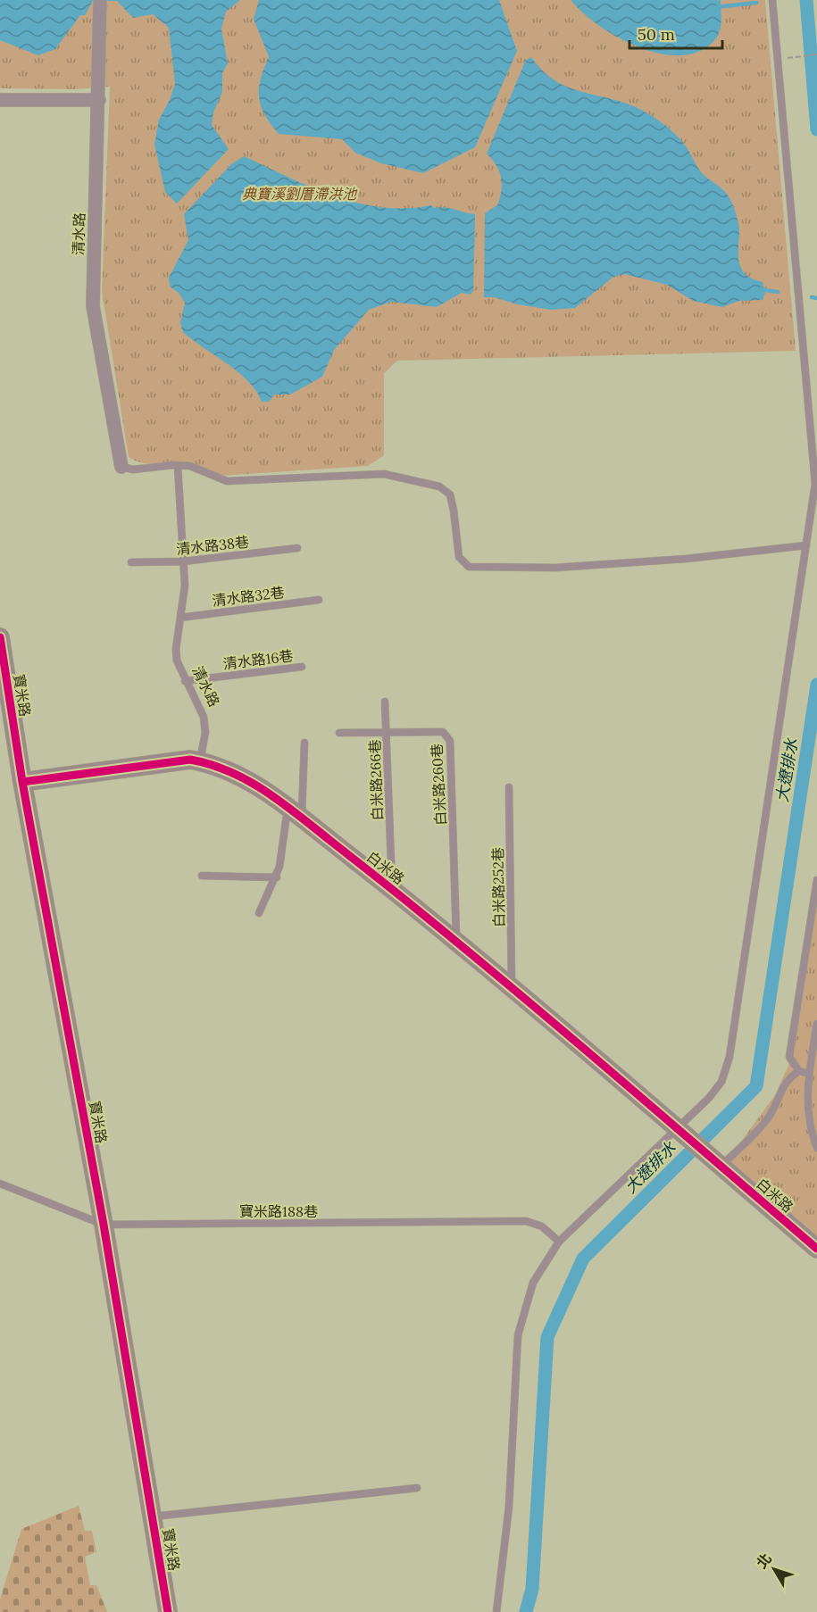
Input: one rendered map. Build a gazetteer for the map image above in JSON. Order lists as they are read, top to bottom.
{
  "streets": {
    "street": ["清水路", "寶米路", "白米路"],
    "lane": [
      "清水路38巷",
      "清水路32巷",
      "清水路16巷",
      "白米路266巷",
      "白米路260巷",
      "白米路252巷",
      "寶米路188巷"
    ]
  },
  "crossings": [
    ["清水路", "清水路38巷"],
    ["清水路", "清水路32巷"],
    ["清水路", "清水路16巷"],
    ["清水路", "白米路"],
    ["寶米路", "白米路"],
    ["寶米路", "寶米路188巷"],
    ["白米路266巷", "白米路260巷"],
    ["白米路266巷", "白米路"],
    ["白米路260巷", "白米路"],
    ["白米路", "白米路252巷"]
  ],
  "water": ["大遼排水"],
  "parks": ["典寶溪劉厝滯洪池"],
  "scale_bar": "50 m",
  "north": "top left"
}
